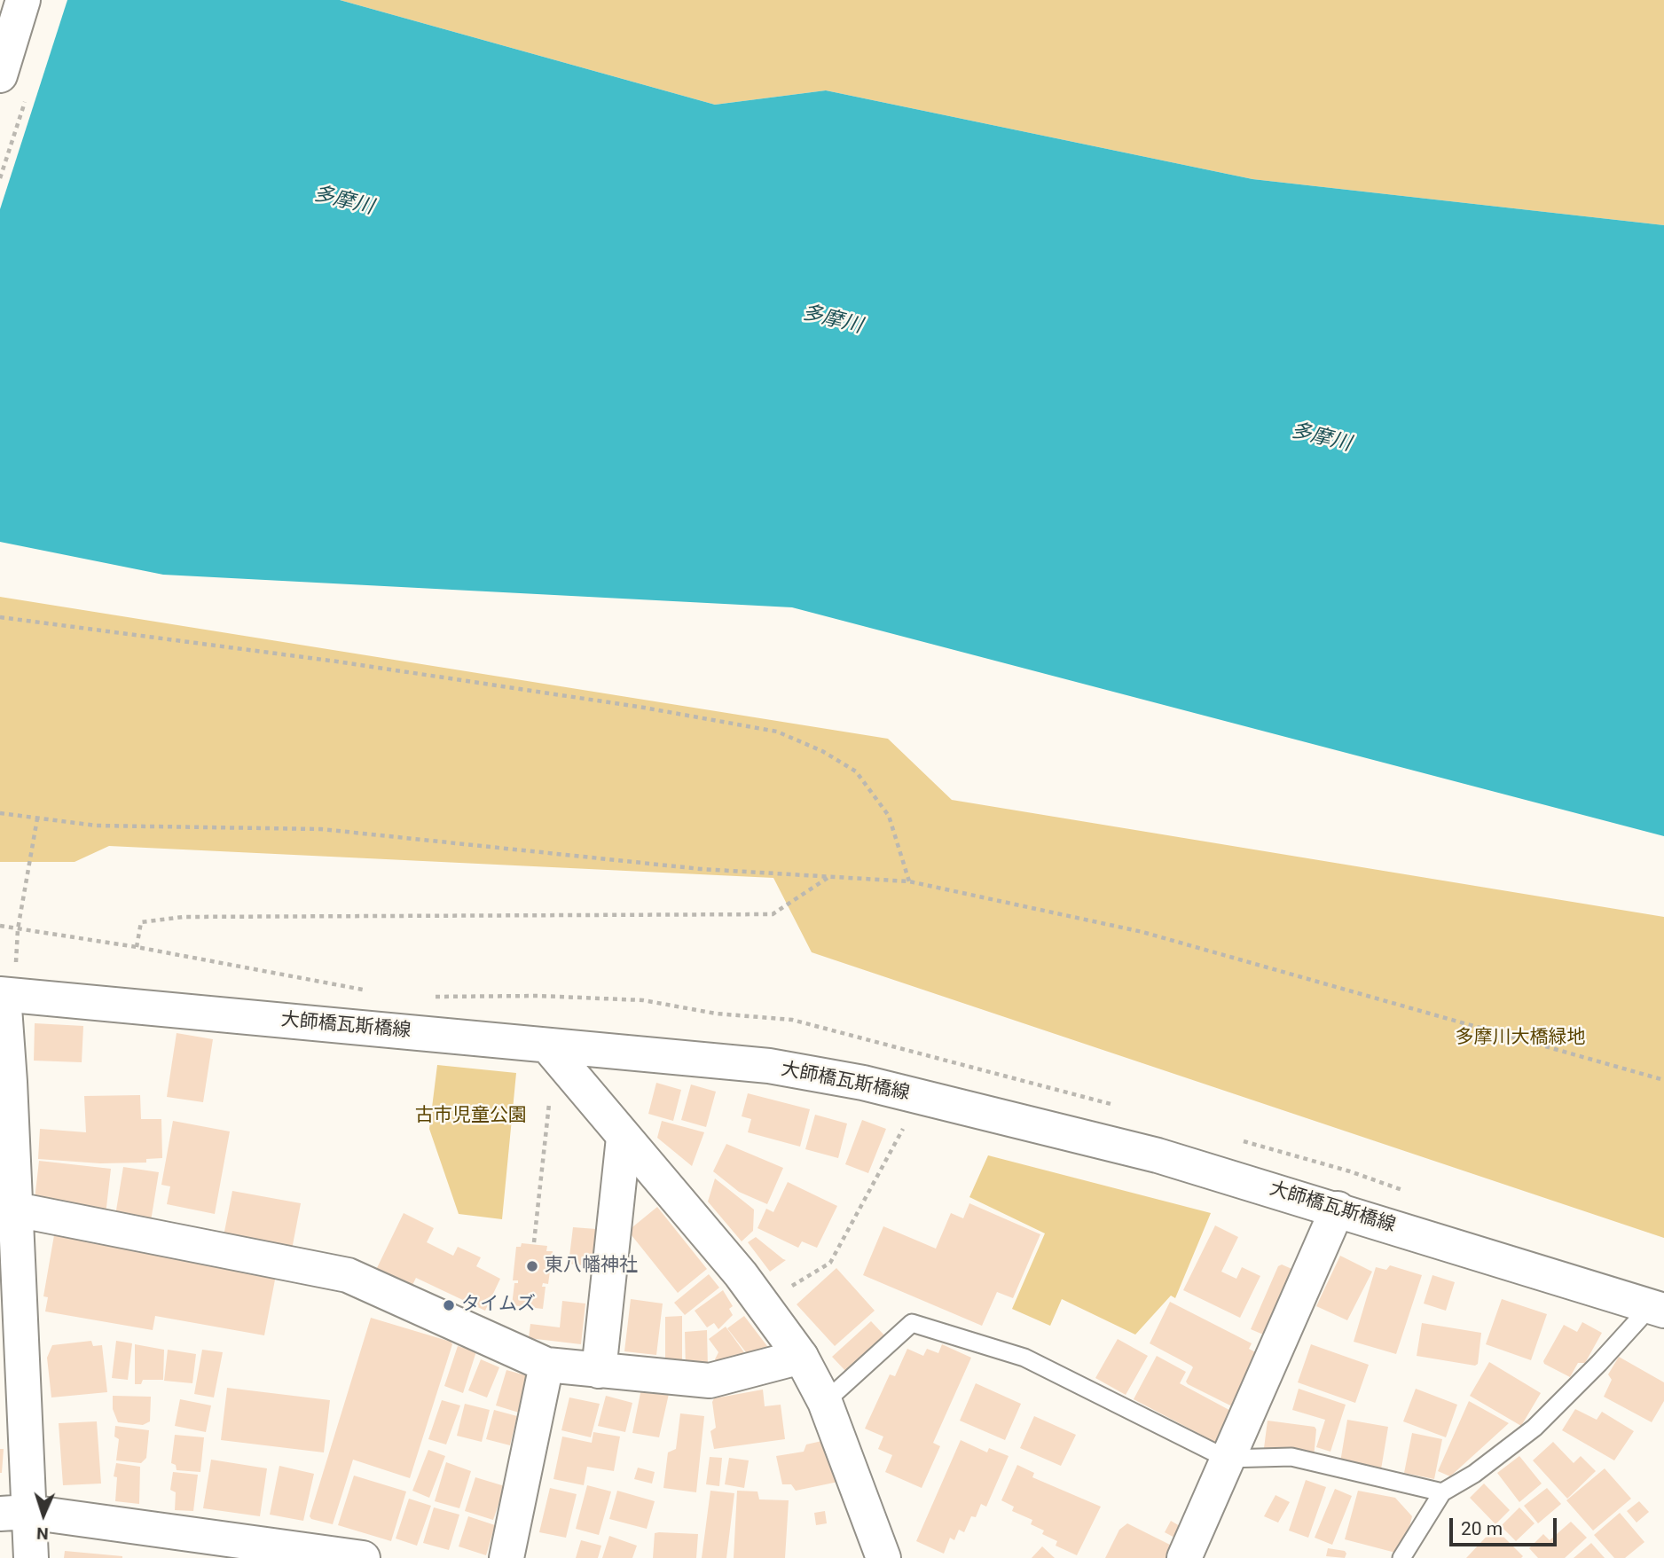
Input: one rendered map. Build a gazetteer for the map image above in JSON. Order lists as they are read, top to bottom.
{
  "streets": {
    "main road": ["大師橋瓦斯橋線"]
  },
  "water": ["多摩川"],
  "parks": ["多摩川大橋緑地", "古市児童公園"],
  "places": ["東八幡神社", "タイムズ"],
  "scale_bar": "20 m",
  "north": "bottom"
}
